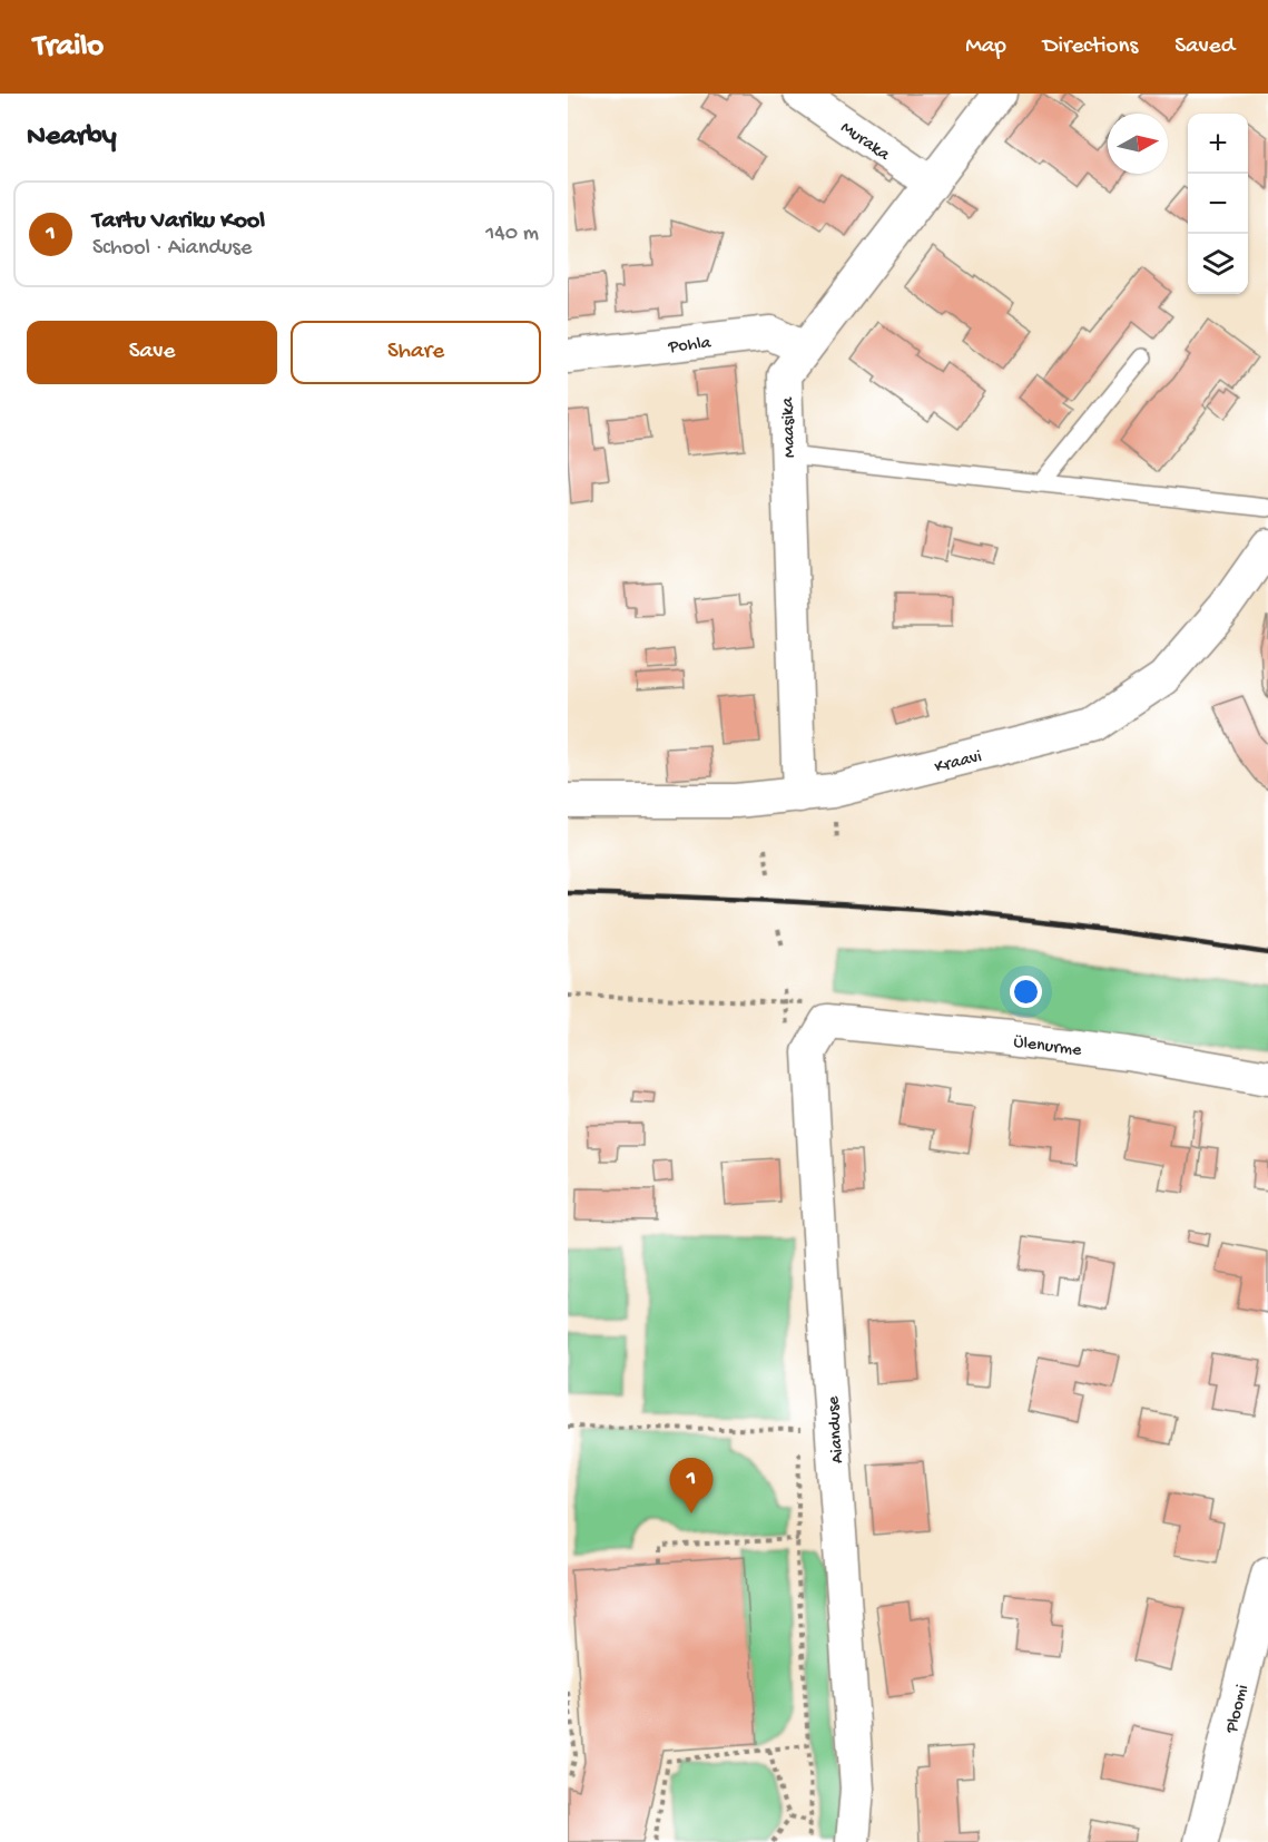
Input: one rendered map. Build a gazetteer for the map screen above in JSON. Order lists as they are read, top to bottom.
{
  "streets": {
    "street": [
      "Muraka",
      "Pohla",
      "Maasika",
      "Kraavi",
      "Ülenurme",
      "Aianduse",
      "Ploomi"
    ]
  },
  "crossings": [
    ["Muraka", "Maasika"],
    ["Pohla", "Maasika"],
    ["Maasika", "Kraavi"],
    ["Ülenurme", "Aianduse"]
  ],
  "north": "right",
  "page": {
    "header": "Trailo",
    "nav": ["Map", "Directions", "Saved"],
    "heading": "Nearby",
    "map_buttons": ["+", "−"],
    "list": [
      {
        "mark": "1",
        "name": "Tartu Variku Kool",
        "note": "School · Aianduse",
        "value": "140 m"
      }
    ],
    "buttons": ["Save", "Share"],
    "pins": "1"
  }
}
